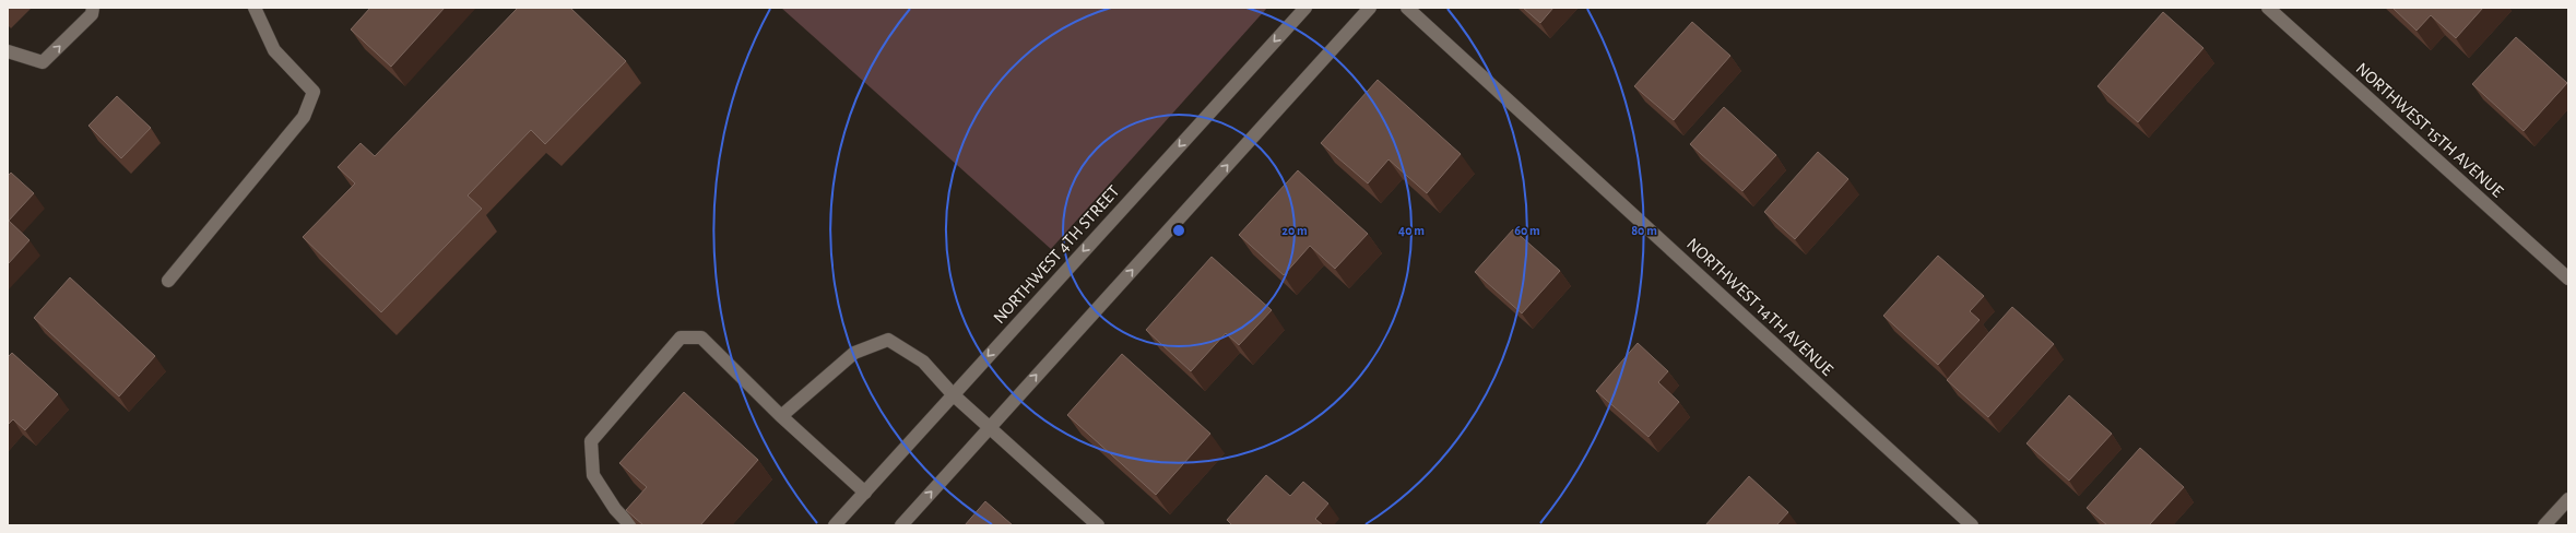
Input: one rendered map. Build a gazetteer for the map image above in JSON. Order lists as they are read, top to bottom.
{
  "streets": {
    "street": ["NORTHWEST 15TH AVENUE", "NORTHWEST 4TH STREET", "NORTHWEST 14TH AVENUE"]
  },
  "rings": [
    "20 m",
    "40 m",
    "60 m",
    "80 m"
  ]
}
